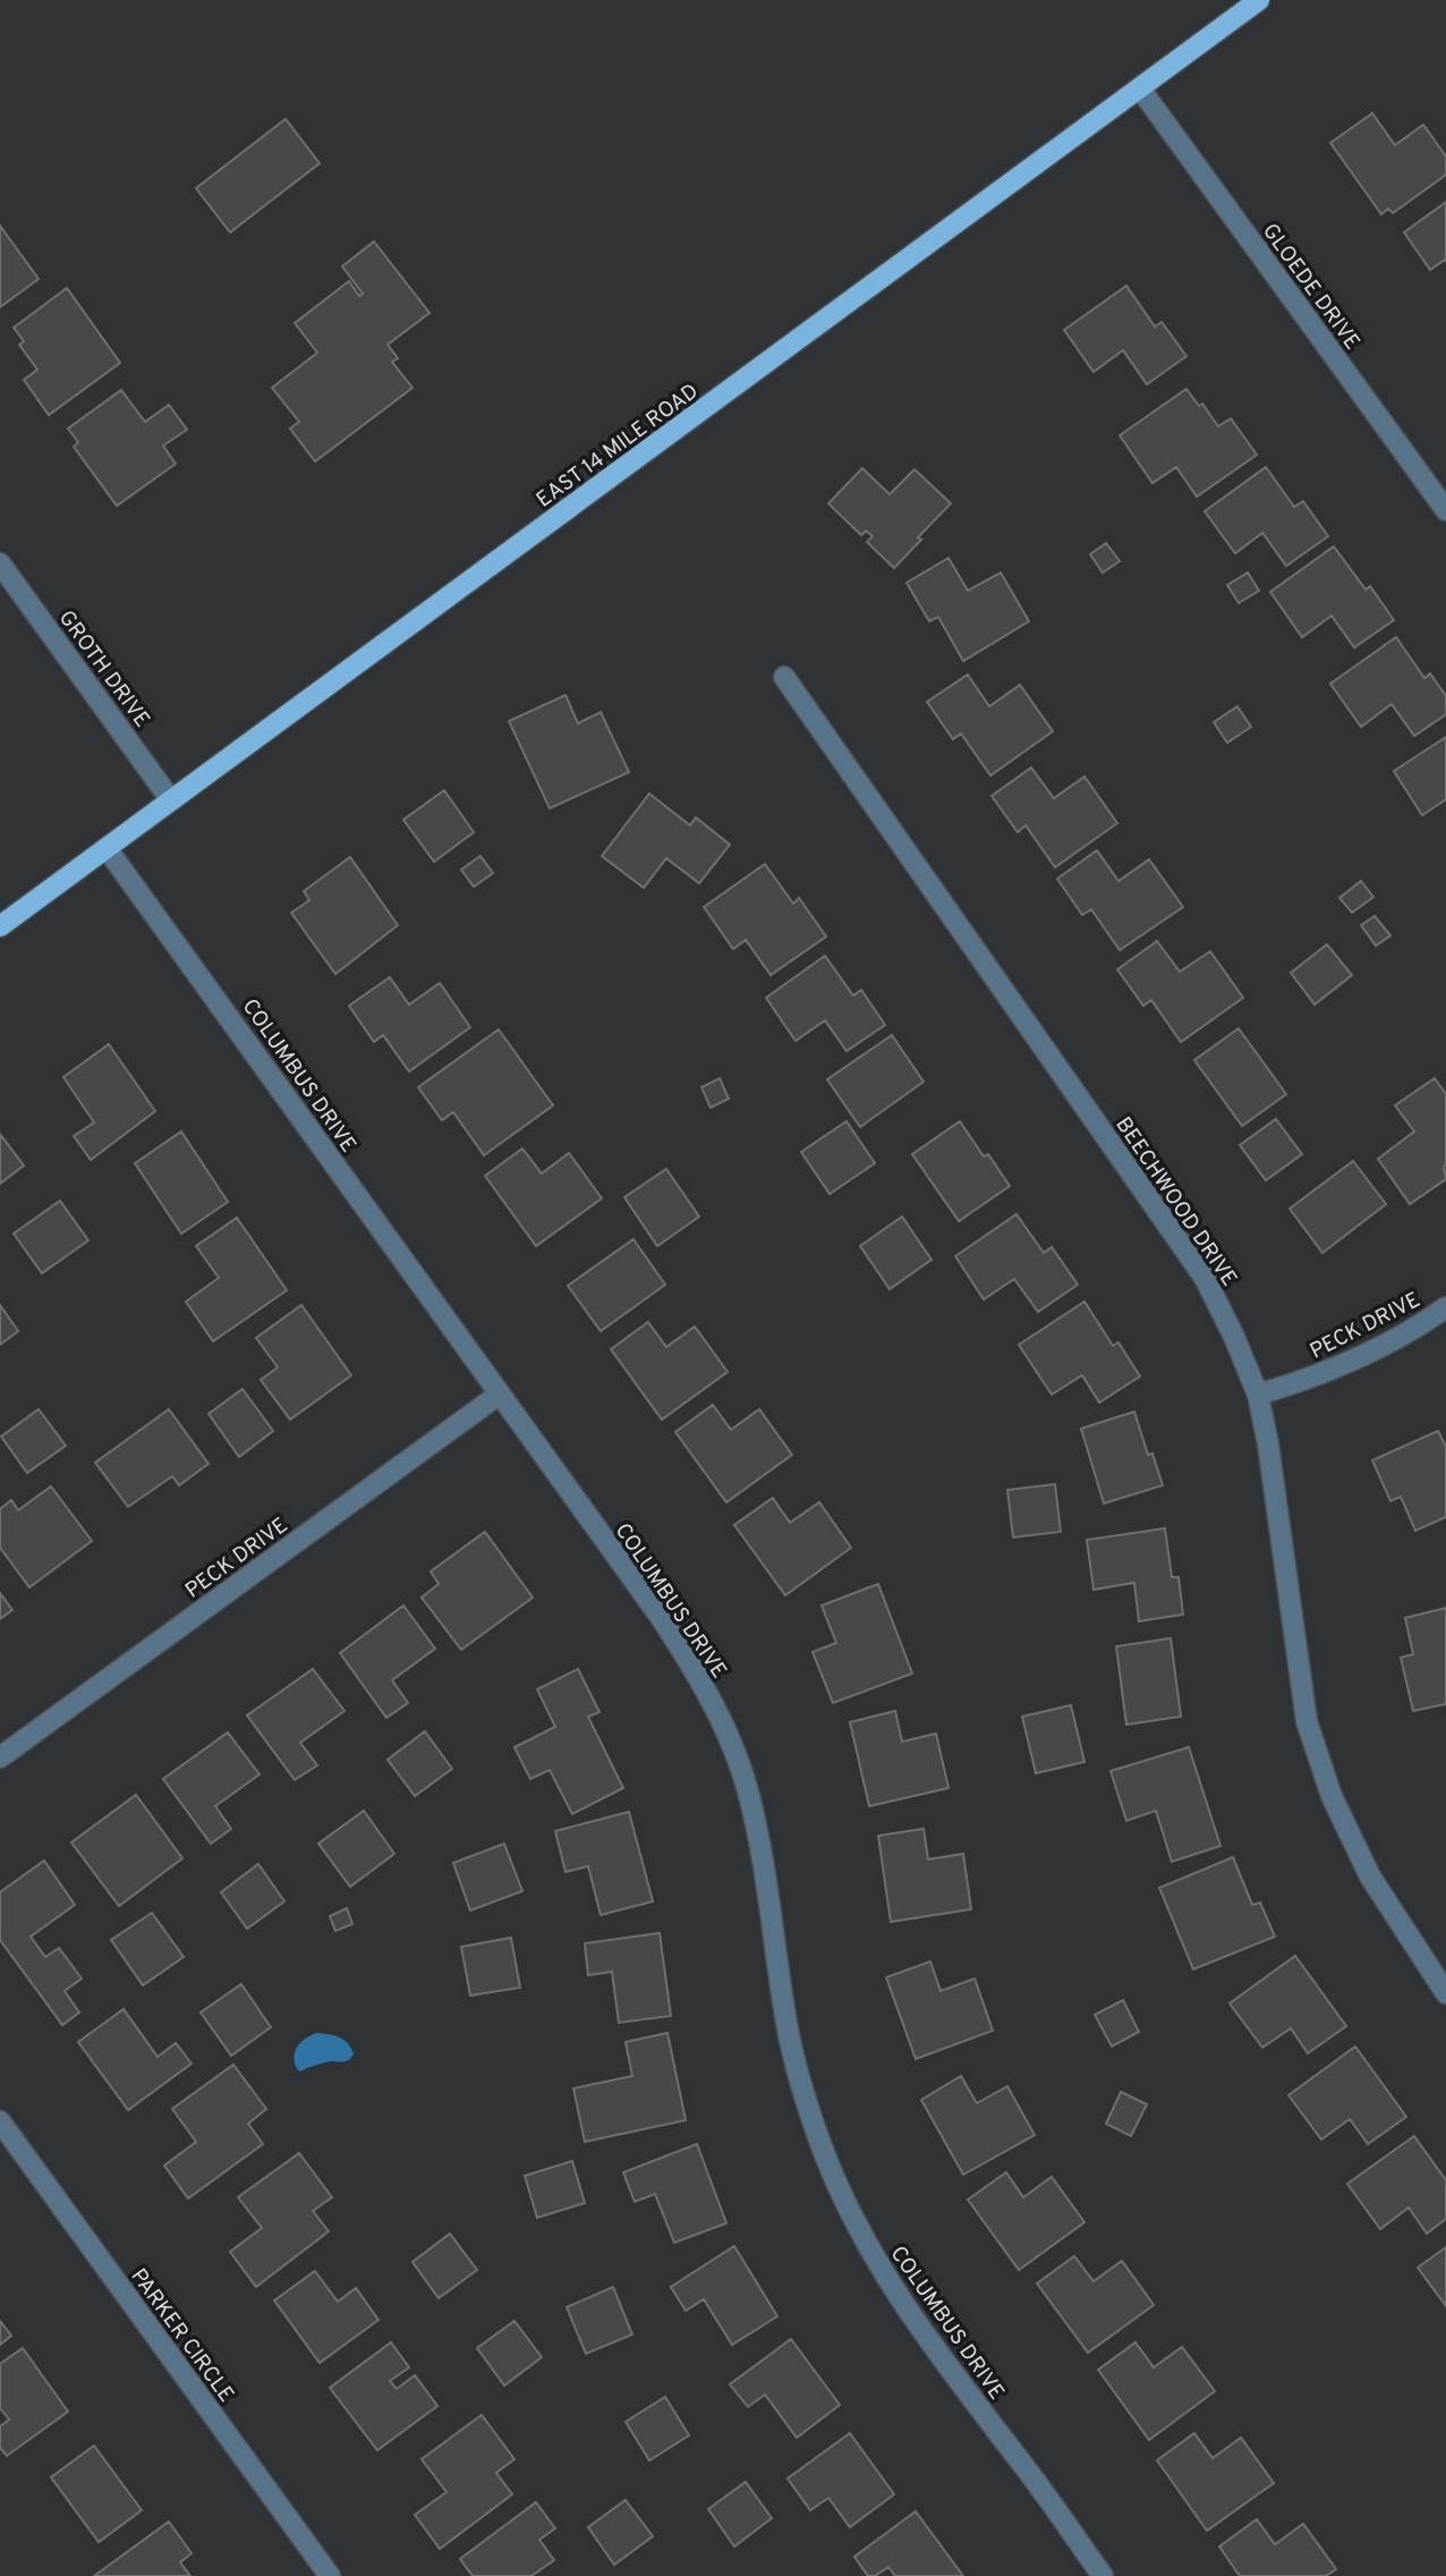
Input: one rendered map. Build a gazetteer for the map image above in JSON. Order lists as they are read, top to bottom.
{
  "streets": {
    "main road": ["EAST 14 MILE ROAD"],
    "street": [
      "GLOEDE DRIVE",
      "GROTH DRIVE",
      "COLUMBUS DRIVE",
      "BEECHWOOD DRIVE",
      "PECK DRIVE",
      "PARKER CIRCLE"
    ]
  },
  "crossings": [
    ["GLOEDE DRIVE", "EAST 14 MILE ROAD"],
    ["EAST 14 MILE ROAD", "GROTH DRIVE"],
    ["EAST 14 MILE ROAD", "COLUMBUS DRIVE"],
    ["COLUMBUS DRIVE", "PECK DRIVE"],
    ["BEECHWOOD DRIVE", "PECK DRIVE"]
  ]
}
